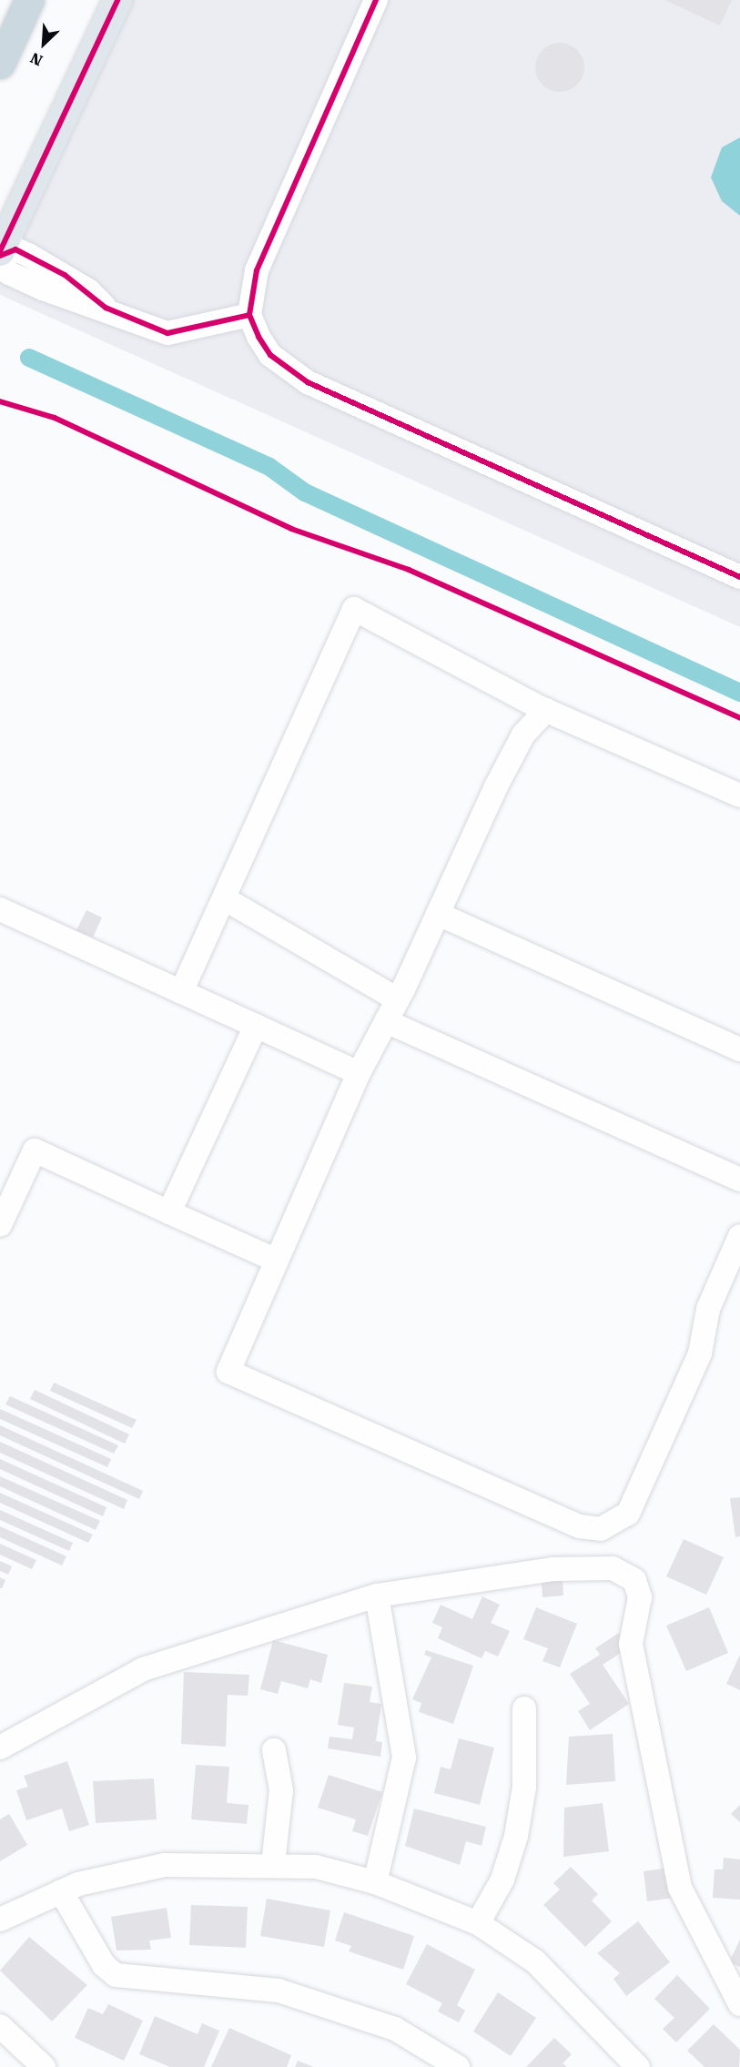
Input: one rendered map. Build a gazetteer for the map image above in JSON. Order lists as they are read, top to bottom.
{
  "north": "bottom left"
}
